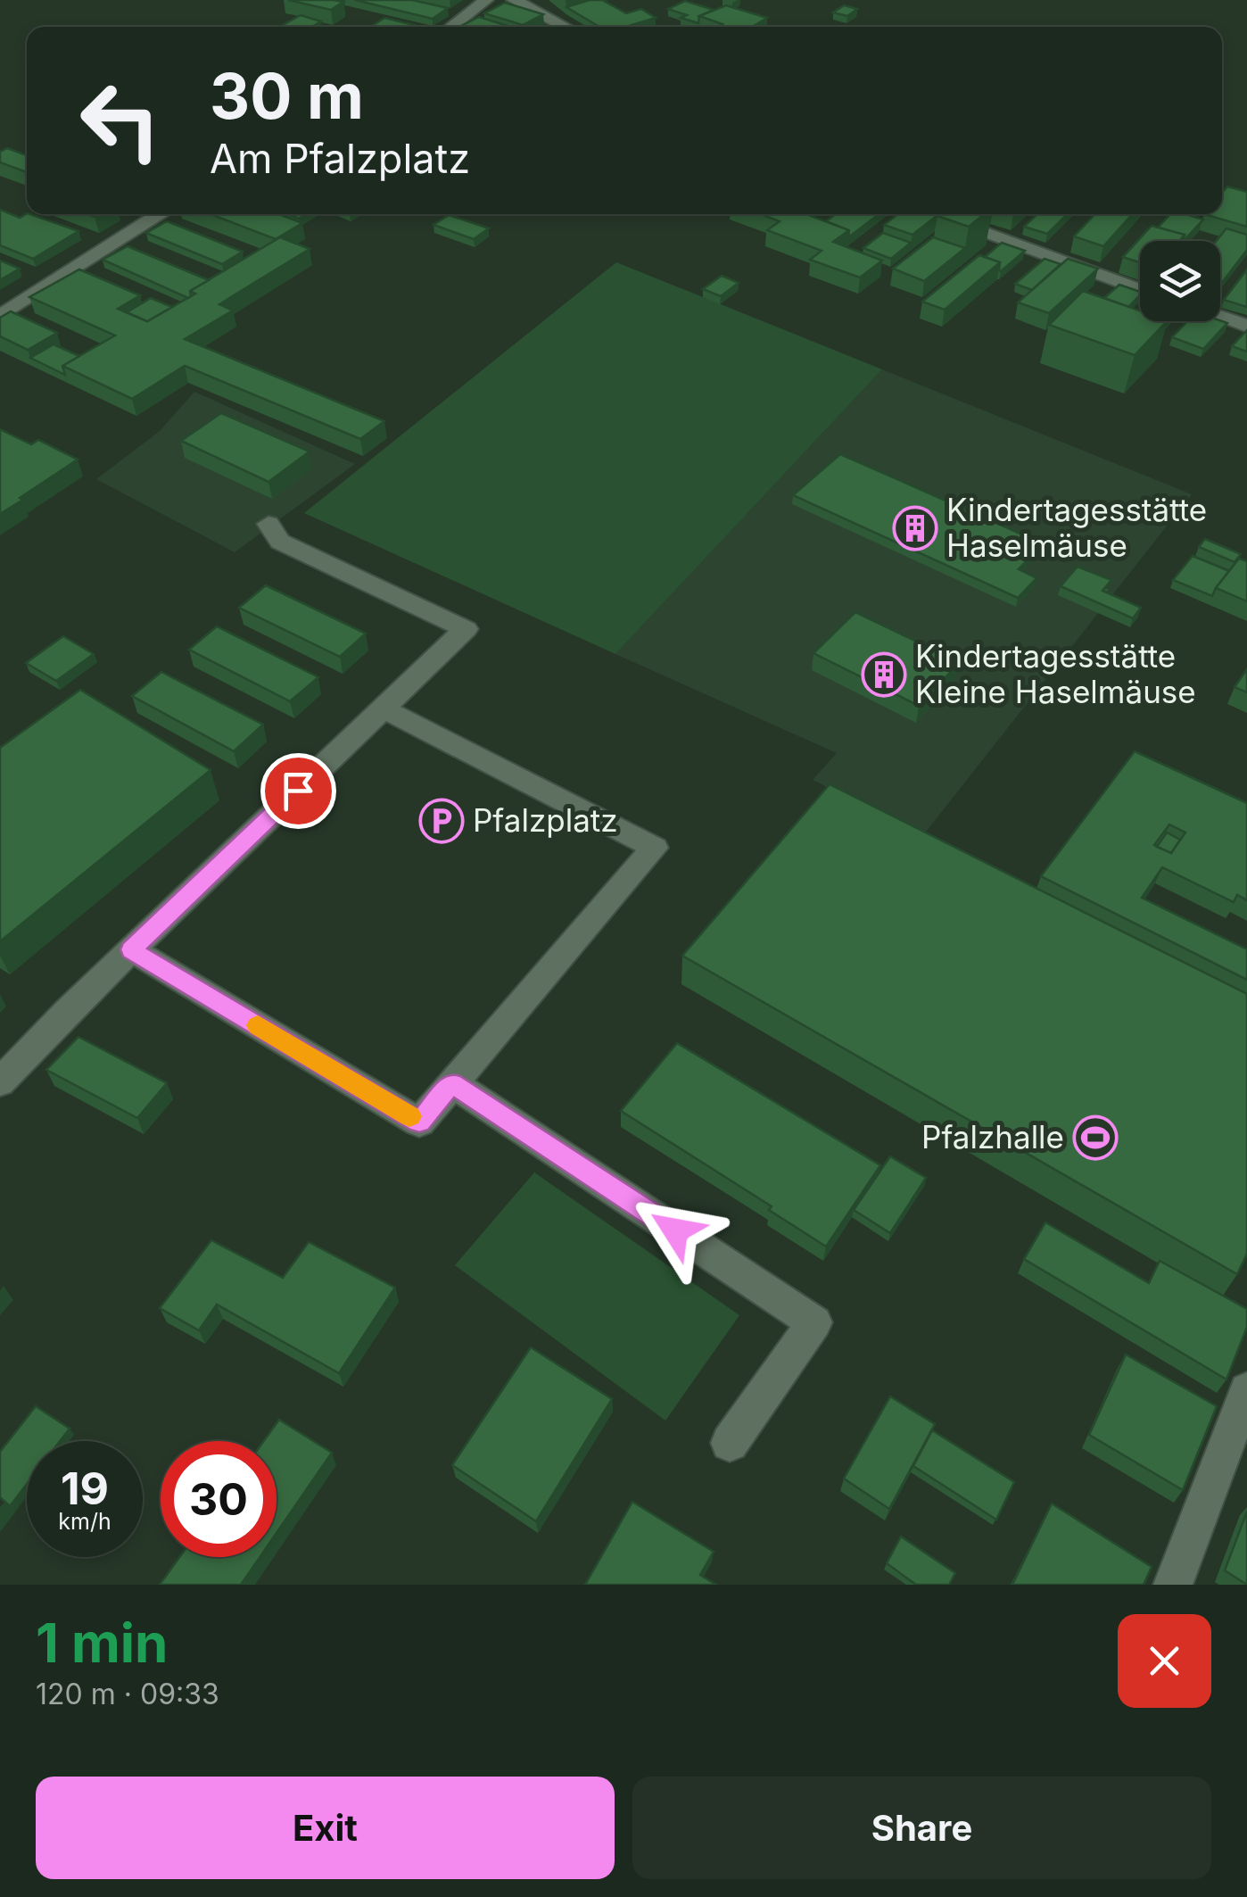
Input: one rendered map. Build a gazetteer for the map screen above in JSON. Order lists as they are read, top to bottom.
{
  "places": {
    "building": ["Kindertagesstätte Haselmäuse", "Kindertagesstätte Kleine Haselmäuse"],
    "parking": ["Pfalzplatz"],
    "sports": ["Pfalzhalle"]
  },
  "page": {
    "turn": ["30 m", "Am Pfalzplatz"],
    "speed": "19 km/h",
    "limit": "30",
    "heading": ["1 min", "120 m · 09:33"],
    "buttons": ["Exit", "Share"]
  }
}
